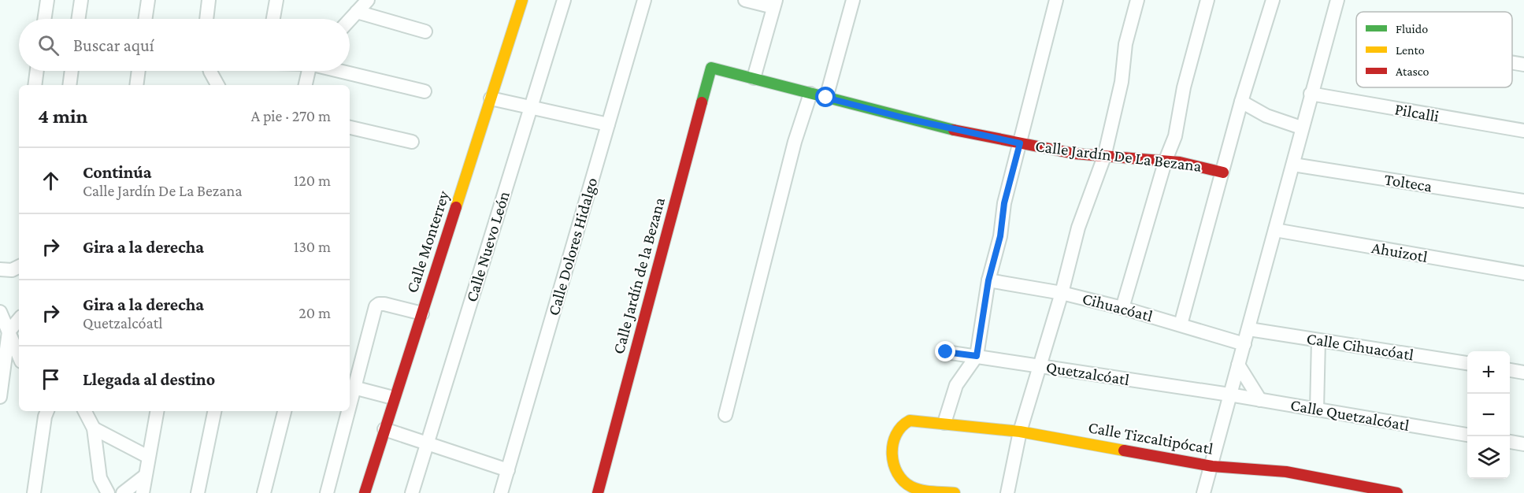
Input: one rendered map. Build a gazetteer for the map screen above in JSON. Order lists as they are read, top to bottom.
{
  "streets": {
    "street": [
      "Pilcalli",
      "Calle Jardín De La Bezana",
      "Tolteca",
      "Calle Monterrey",
      "Calle Nuevo León",
      "Calle Dolores Hidalgo",
      "Ahuizotl",
      "Calle Jardín de la Bezana",
      "Cihuacóatl",
      "Calle Cihuacóatl",
      "Quetzalcóatl",
      "Calle Quetzalcóatl",
      "Calle Tizcaltipócatl"
    ]
  },
  "crossings": [
    ["Calle Jardín De La Bezana", "Calle Jardín de la Bezana"],
    ["Quetzalcóatl", "Calle Quetzalcóatl"]
  ],
  "legend": ["Fluido", "Lento", "Atasco"],
  "page": {
    "search": "Buscar aquí",
    "heading": ["4 min", "A pie · 270 m"],
    "list": [
      ["Continúa", "Calle Jardín De La Bezana", "120 m"],
      ["Gira a la derecha", "130 m"],
      ["Gira a la derecha", "Quetzalcóatl", "20 m"],
      "Llegada al destino"
    ],
    "map_buttons": ["+", "−"]
  }
}
